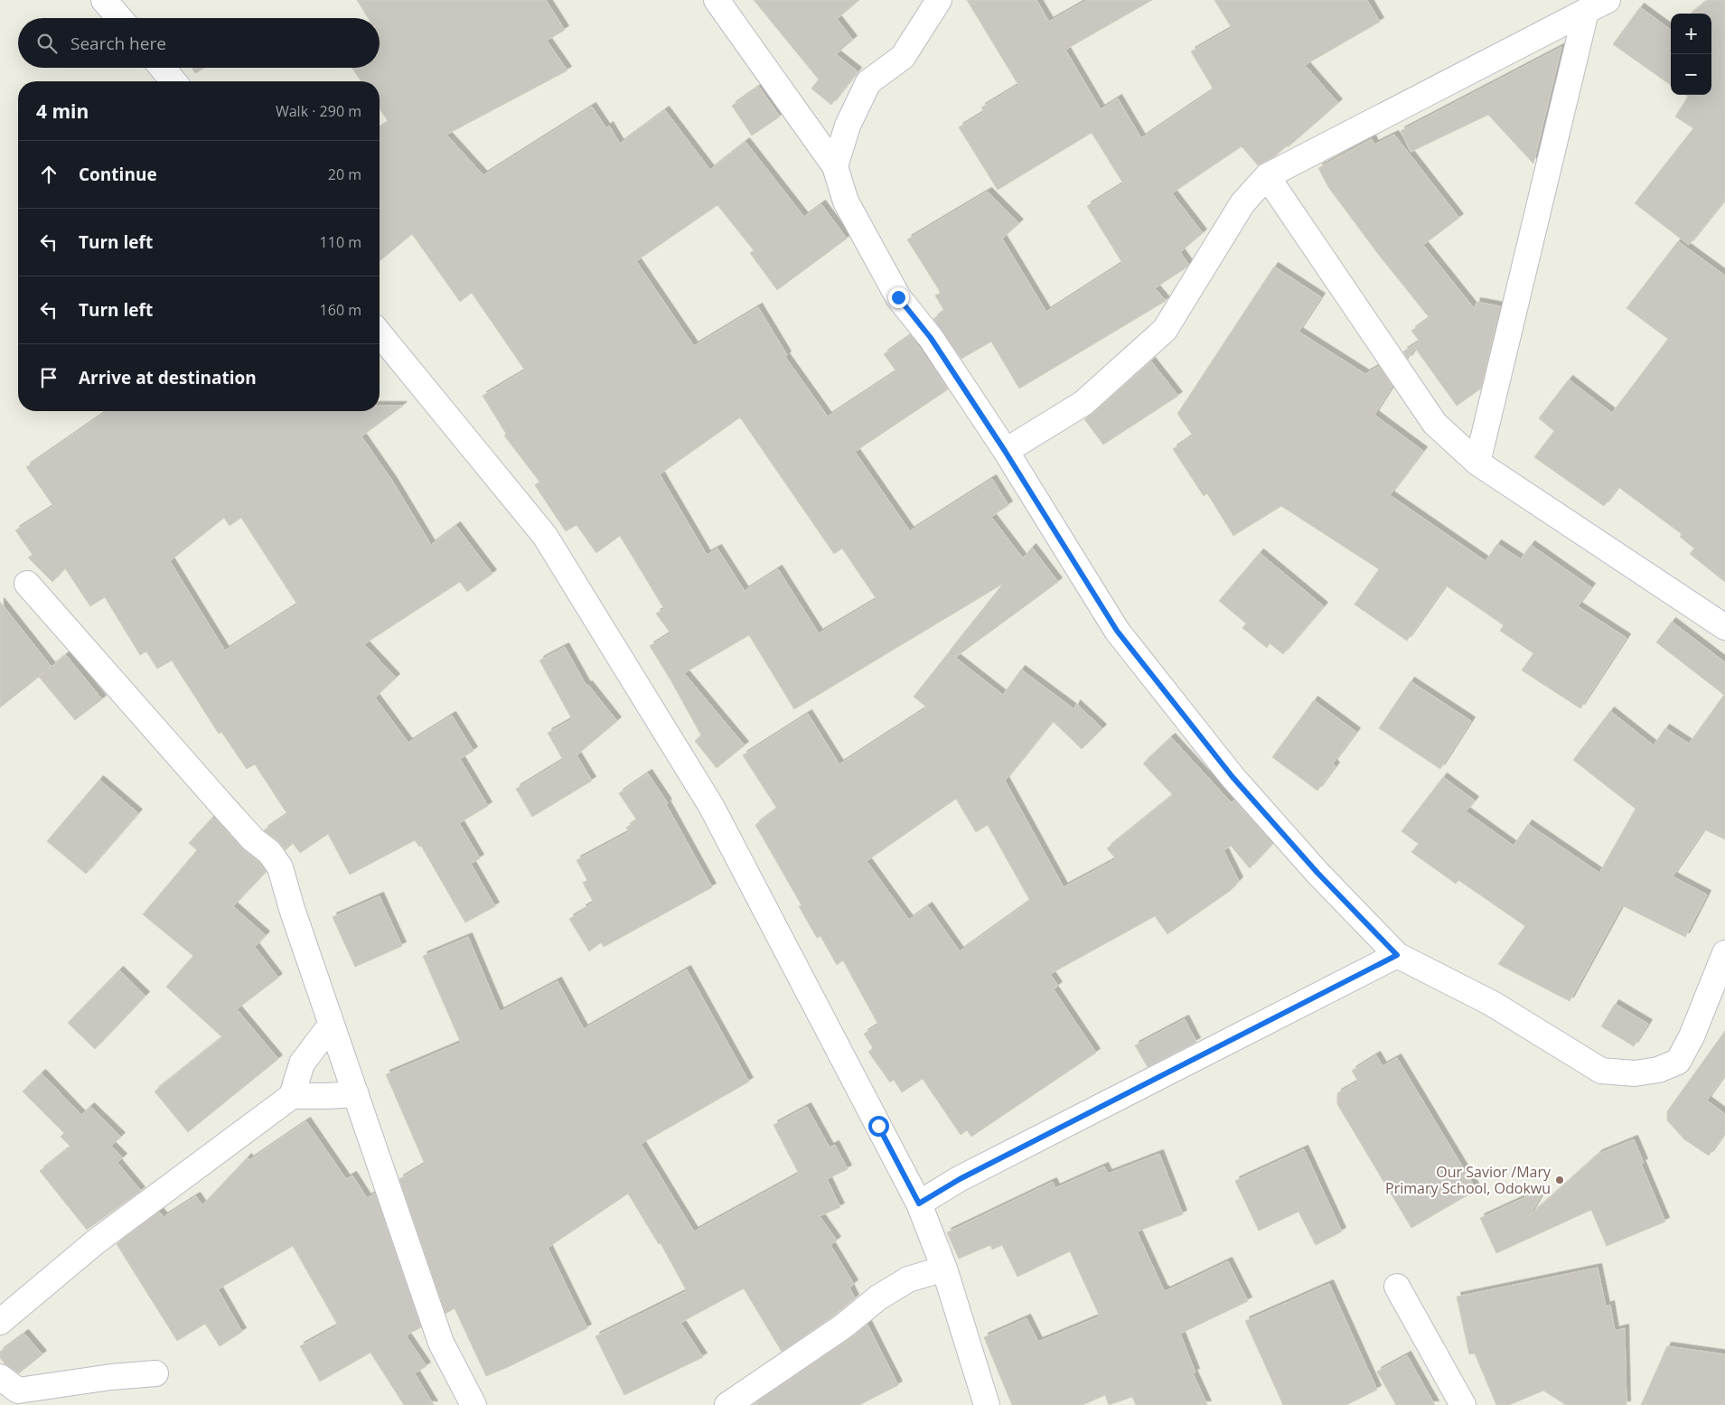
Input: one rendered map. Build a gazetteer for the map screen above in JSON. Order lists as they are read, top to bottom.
{
  "places": ["Our Savior /Mary Primary School, Odokwu"],
  "page": {
    "map_buttons": ["+", "−"],
    "search": "Search here",
    "heading": ["4 min", "Walk · 290 m"],
    "list": [
      ["Continue", "20 m"],
      ["Turn left", "110 m"],
      ["Turn left", "160 m"],
      "Arrive at destination"
    ]
  }
}
